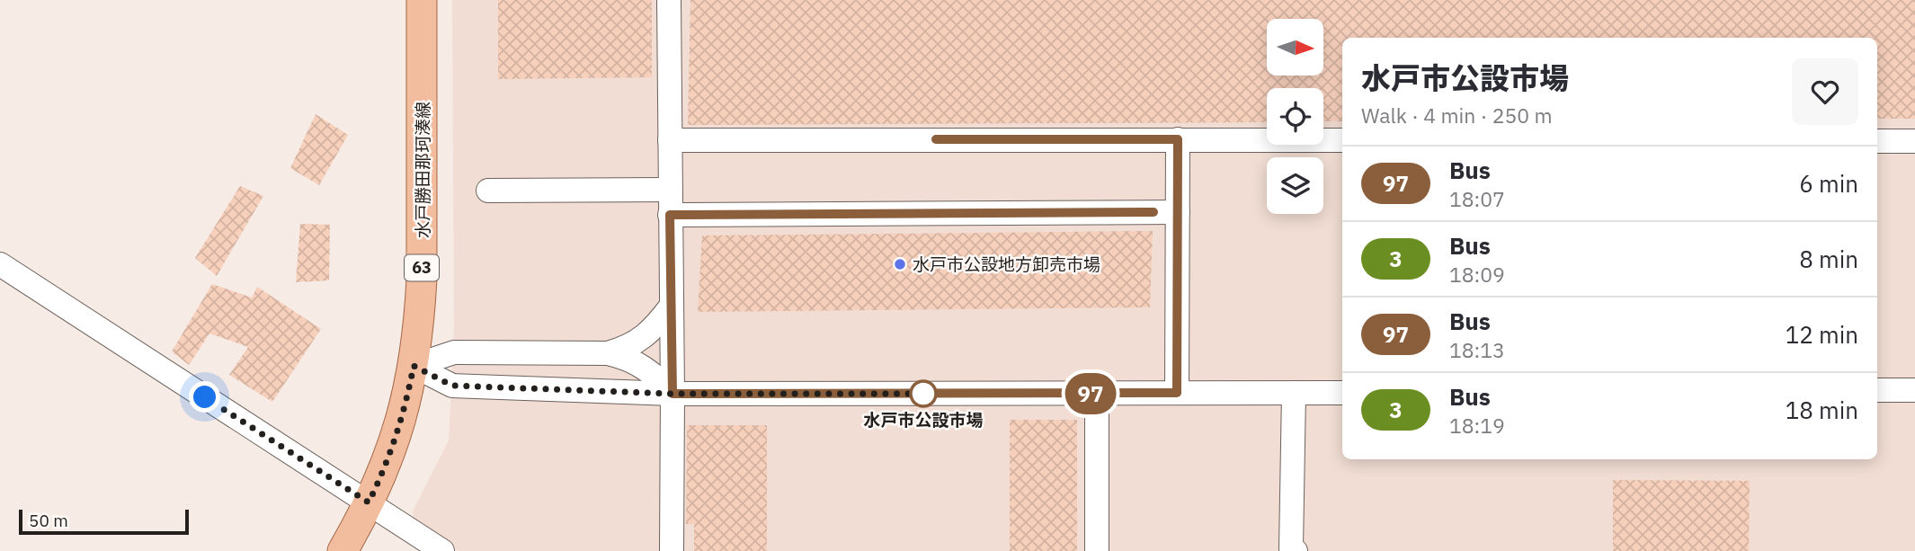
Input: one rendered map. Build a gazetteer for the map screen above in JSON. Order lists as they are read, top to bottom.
{
  "streets": {
    "main road": ["水戸勝田那珂湊線", "63"]
  },
  "places": ["水戸市公設地方卸売市場", "水戸市公設市場"],
  "lines": ["bus line 97"],
  "scale_bar": "50 m",
  "north": "right",
  "page": {
    "on_map": "97",
    "heading": ["水戸市公設市場", "Walk · 4 min · 250 m"],
    "list": [
      {
        "mark": "97",
        "name": "Bus",
        "note": "18:07",
        "value": "6 min"
      },
      {
        "mark": "3",
        "name": "Bus",
        "note": "18:09",
        "value": "8 min"
      },
      {
        "mark": "97",
        "name": "Bus",
        "note": "18:13",
        "value": "12 min"
      },
      {
        "mark": "3",
        "name": "Bus",
        "note": "18:19",
        "value": "18 min"
      }
    ],
    "scale": "50 m"
  }
}
